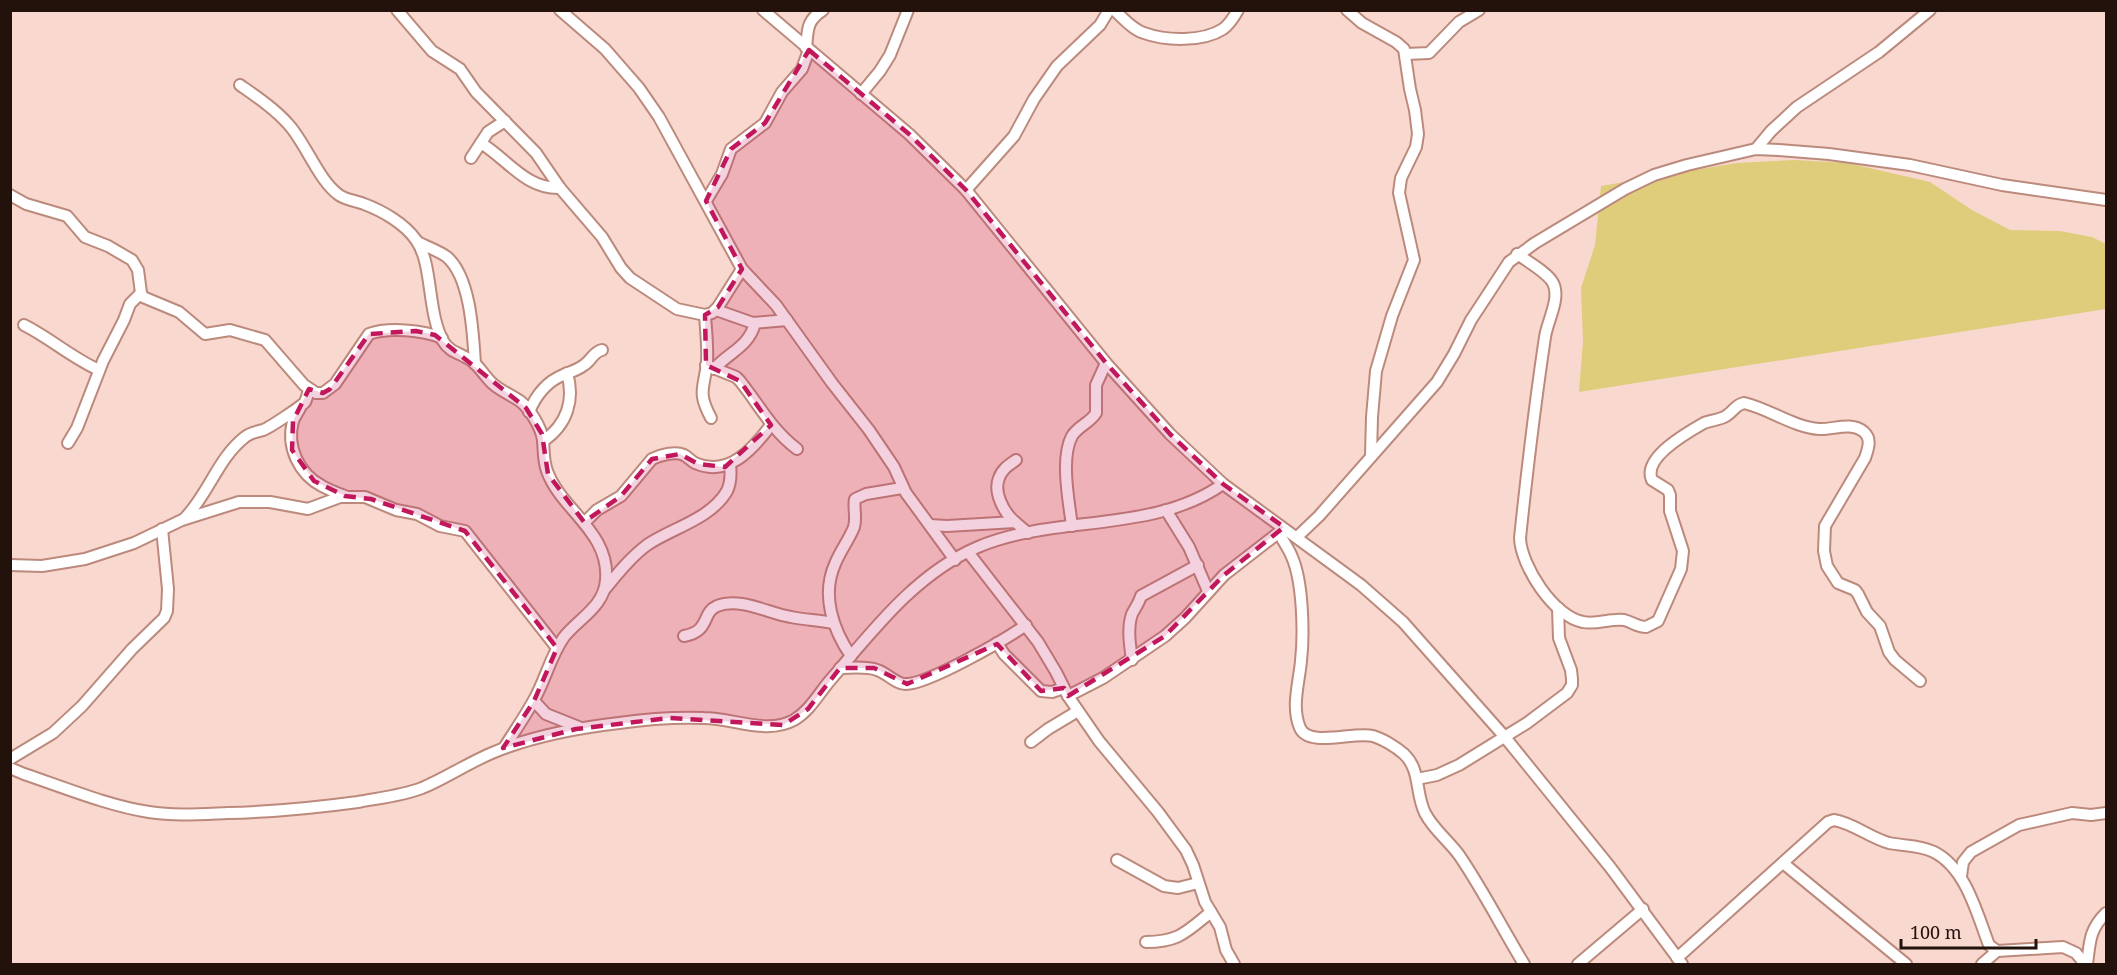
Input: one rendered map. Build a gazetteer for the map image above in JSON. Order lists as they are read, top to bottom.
{
  "scale_bar": "100 m"
}
